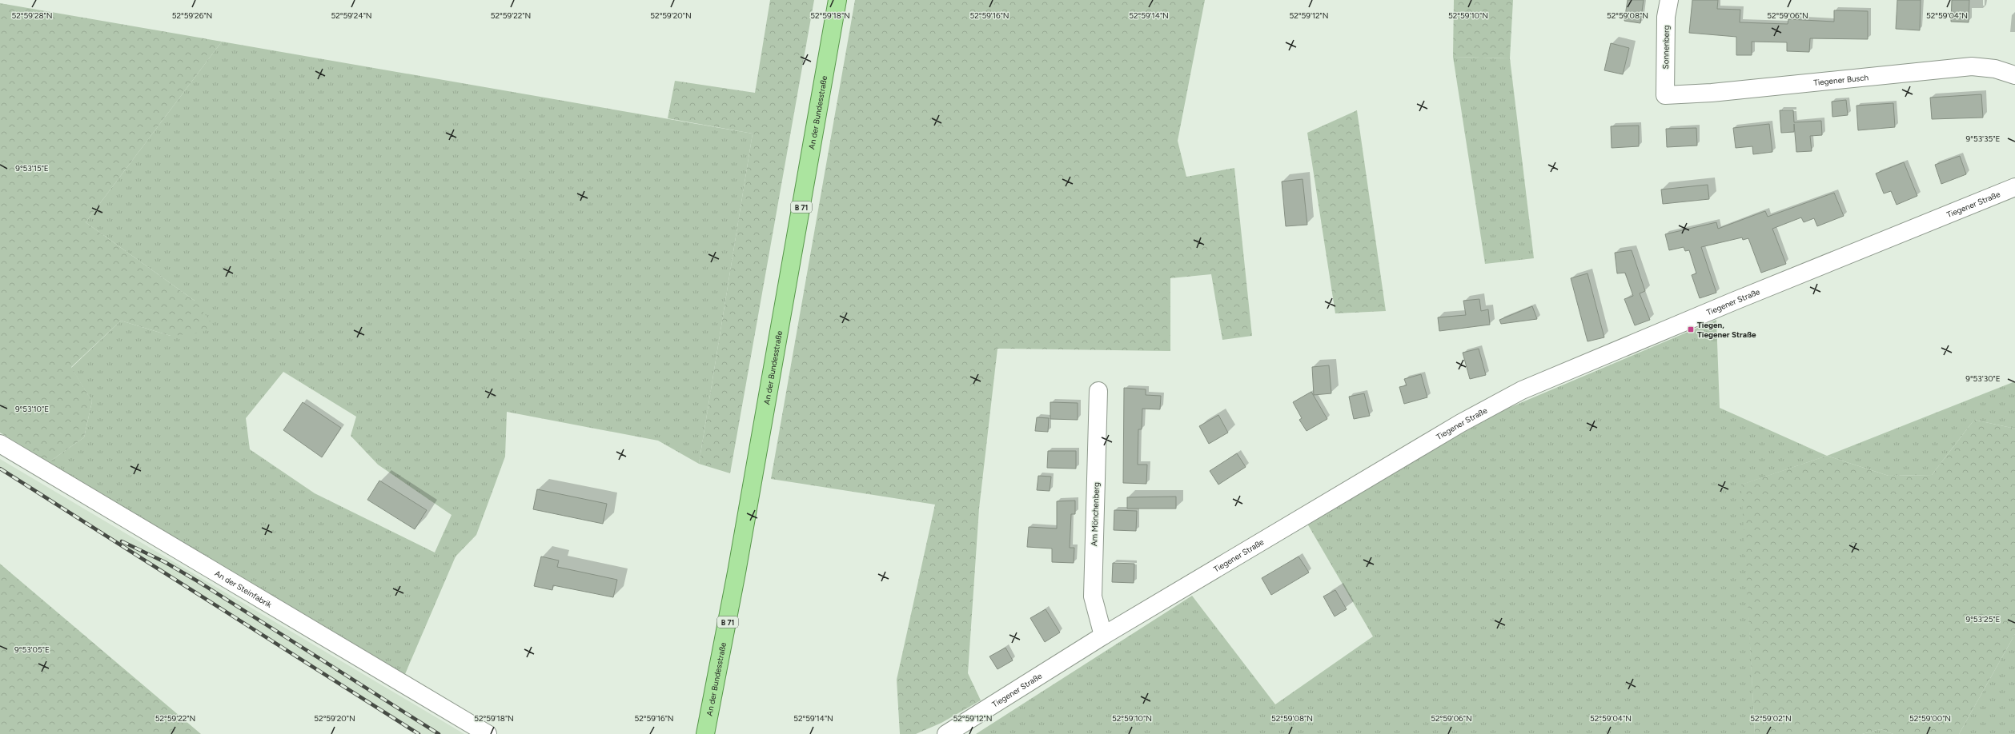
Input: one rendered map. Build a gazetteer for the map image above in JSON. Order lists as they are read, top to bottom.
{
  "streets": {
    "main road": ["An der Bundesstraße", "B 71"],
    "street": [
      "Sonnenberg",
      "Tiegener Busch",
      "Tiegener Straße",
      "Am Mönchenberg",
      "An der Steinfabrik"
    ]
  },
  "crossings": [
    ["Sonnenberg", "Tiegener Busch"],
    ["Tiegener Straße", "Am Mönchenberg"]
  ],
  "places": {
    "transit": ["Tiegen, Tiegener Straße"]
  },
  "coordinates": [
    "52°59'28\"N",
    "52°59'26\"N",
    "52°59'24\"N",
    "52°59'22\"N",
    "52°59'20\"N",
    "52°59'18\"N",
    "52°59'16\"N",
    "52°59'14\"N",
    "52°59'12\"N",
    "52°59'10\"N",
    "52°59'08\"N",
    "52°59'06\"N",
    "52°59'04\"N",
    "9°53'35\"E",
    "9°53'15\"E",
    "9°53'30\"E",
    "9°53'10\"E",
    "9°53'25\"E",
    "9°53'05\"E",
    "52°59'02\"N",
    "52°59'00\"N"
  ]
}
